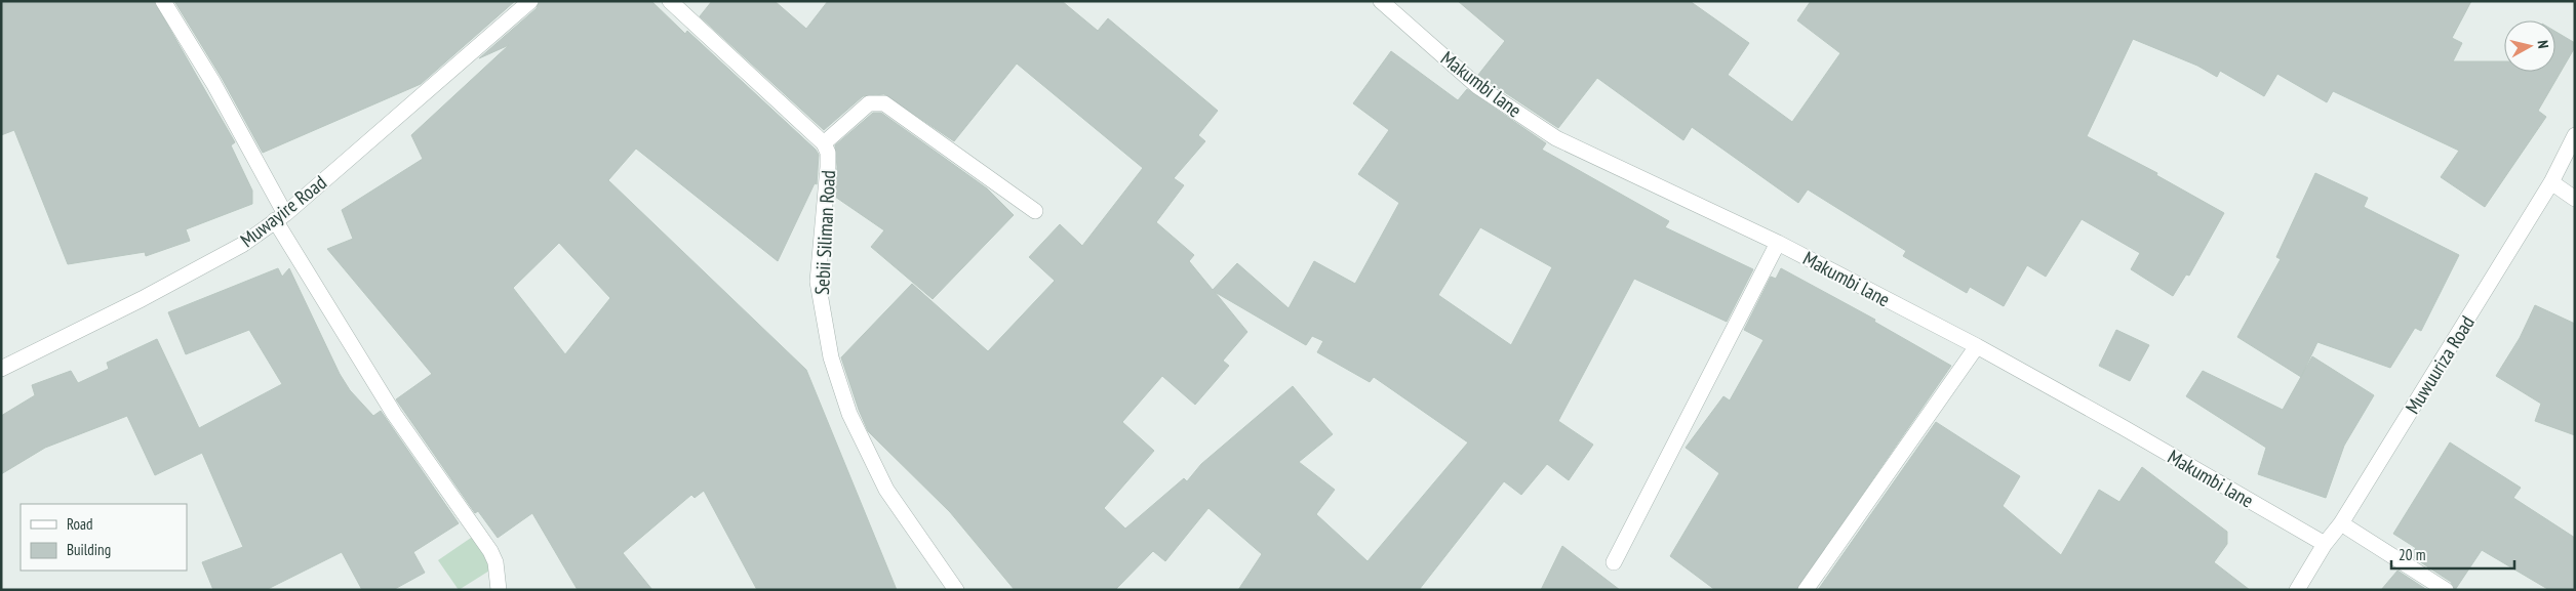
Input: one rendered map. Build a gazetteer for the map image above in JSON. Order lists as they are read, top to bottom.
{
  "streets": {
    "street": [
      "Makumbi lane",
      "Muwayire Road",
      "Sebii Siliman Road",
      "Muwuuriza Road"
    ]
  },
  "crossings": [
    ["Makumbi lane", "Muwuuriza Road"]
  ],
  "legend": ["Road", "Building"],
  "scale_bar": "20 m",
  "north": "right"
}
